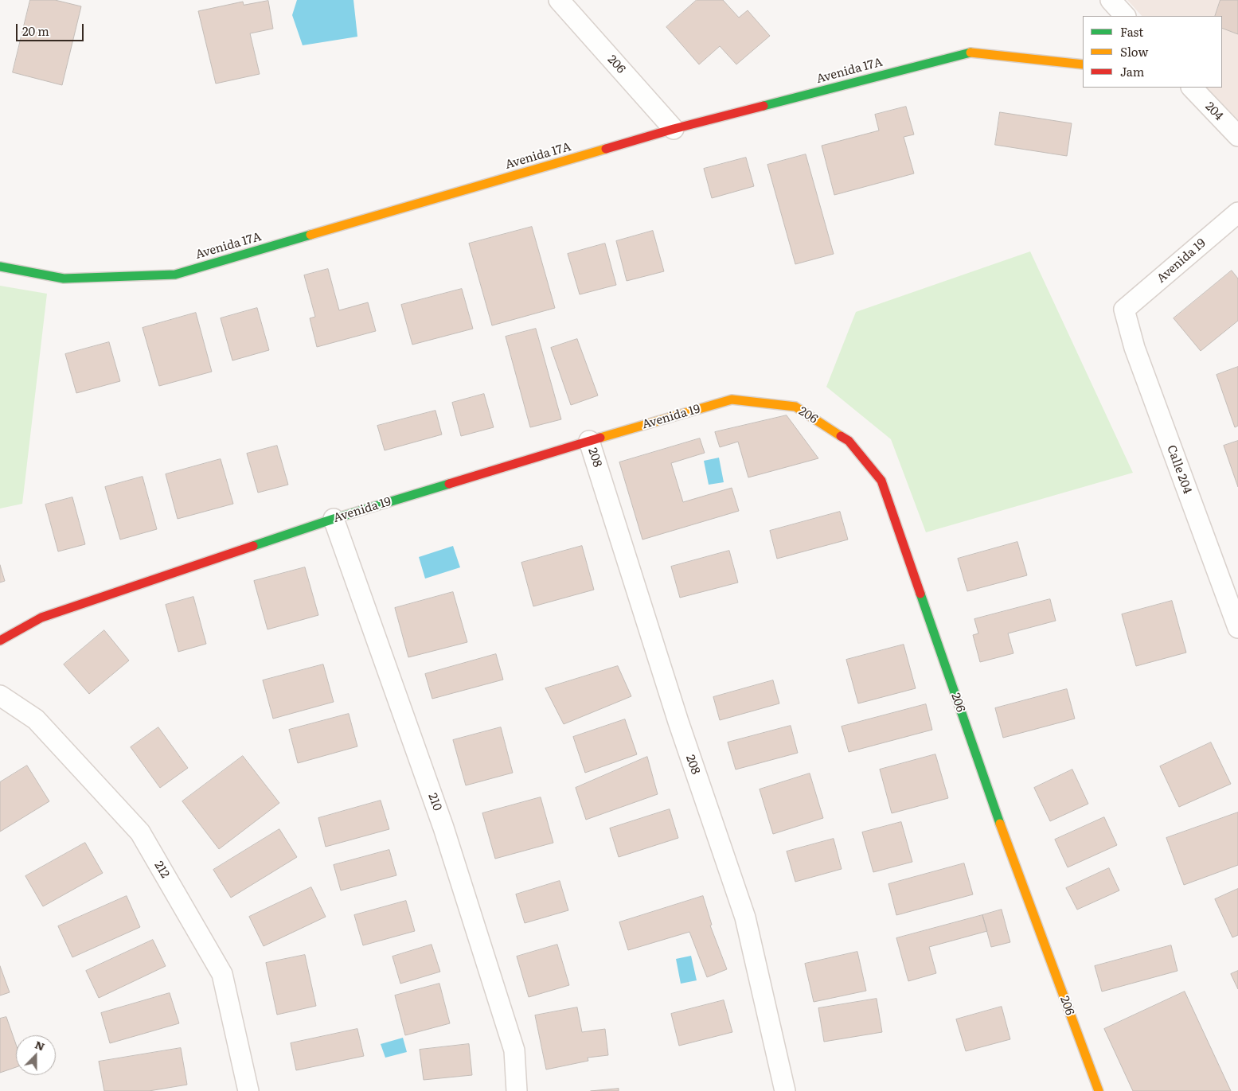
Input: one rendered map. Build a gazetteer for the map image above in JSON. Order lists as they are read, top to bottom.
{
  "streets": {
    "street": [
      "206",
      "Avenida 17A",
      "204",
      "Avenida 19",
      "208",
      "Calle 204",
      "210",
      "212"
    ]
  },
  "crossings": [
    ["206", "Avenida 17A"],
    ["206", "Avenida 19"],
    ["Avenida 19", "208"],
    ["Avenida 19", "Calle 204"],
    ["Avenida 19", "210"]
  ],
  "legend": ["Fast", "Slow", "Jam"],
  "scale_bar": "20 m",
  "north": "top"
}
